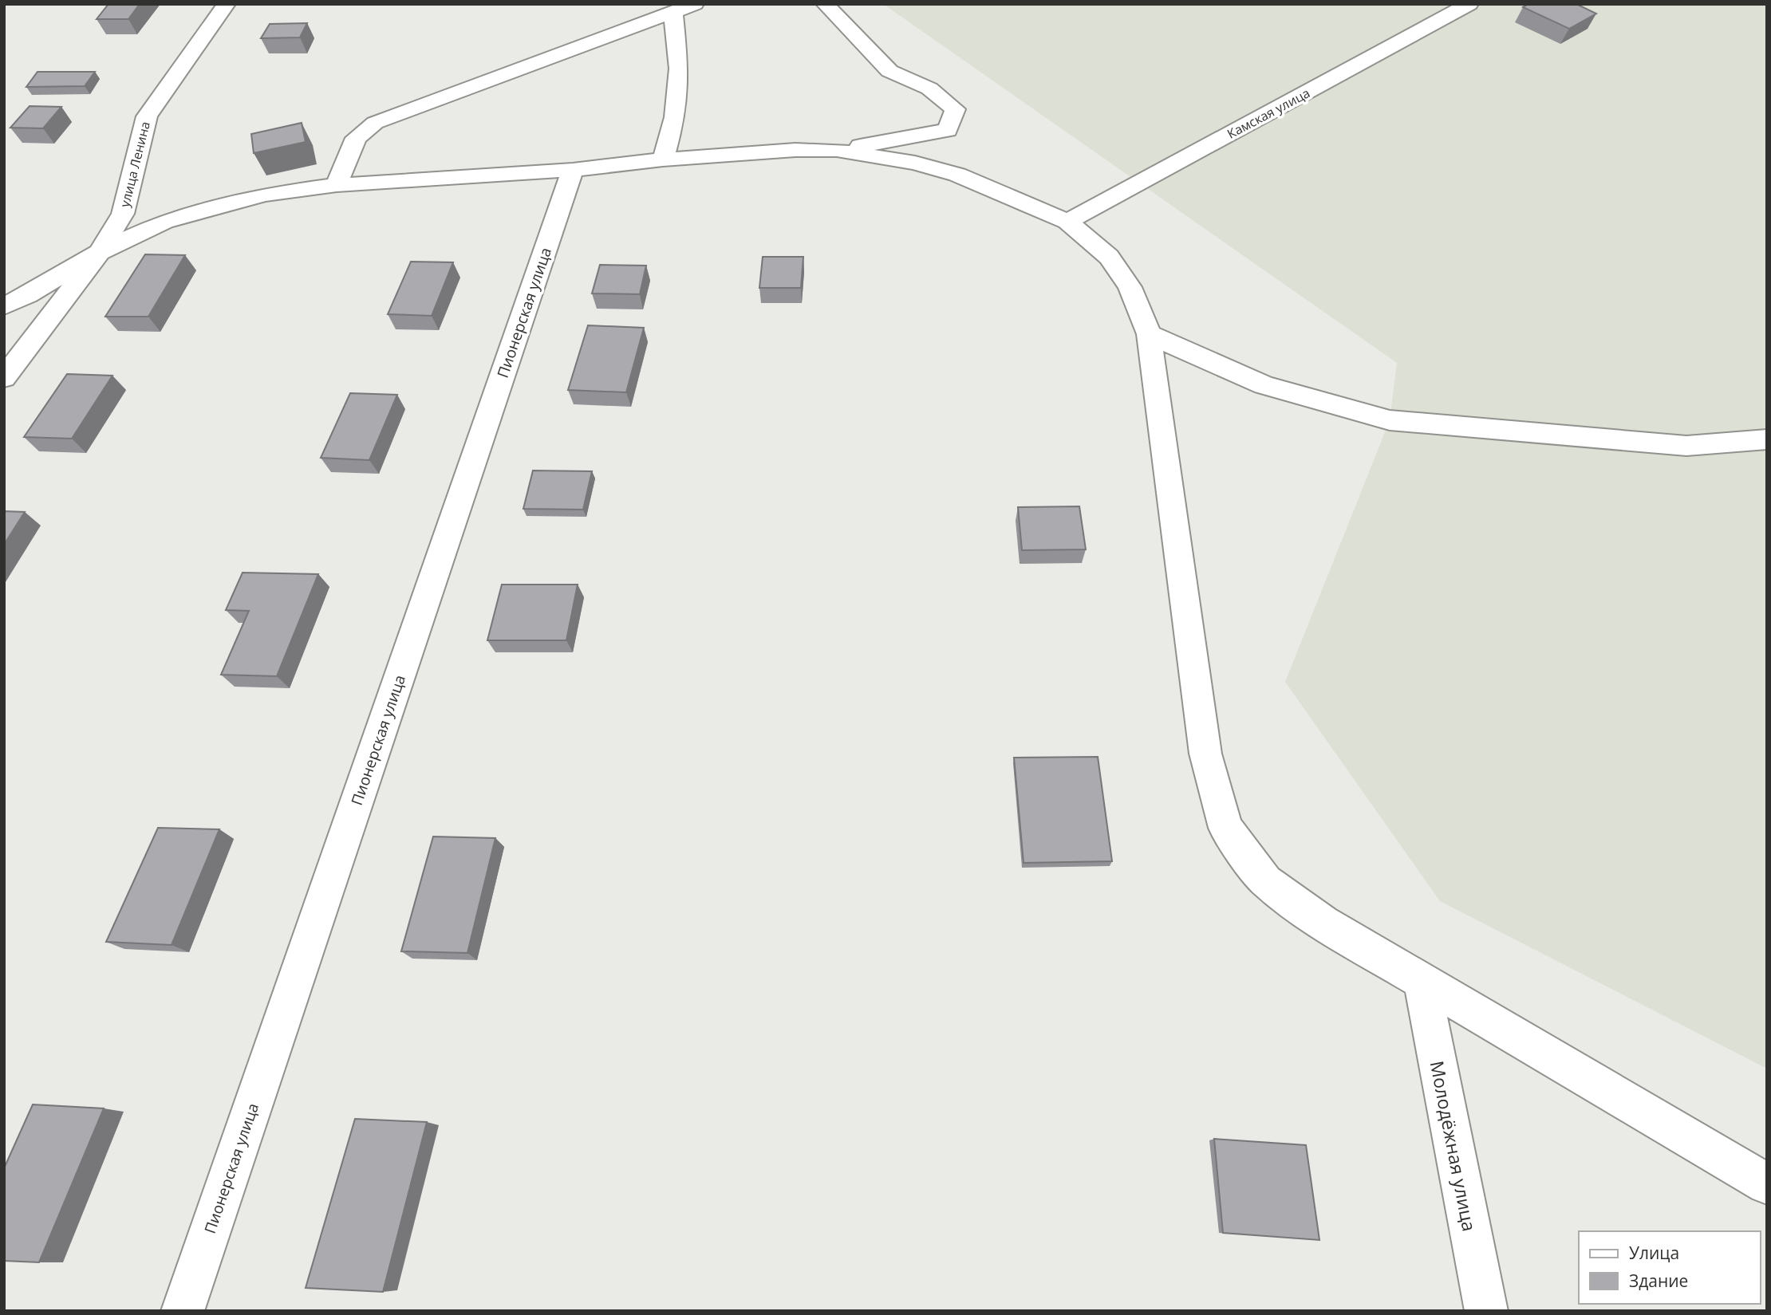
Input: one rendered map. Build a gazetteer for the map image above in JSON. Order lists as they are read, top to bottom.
{
  "streets": {
    "street": [
      "Камская улица",
      "улица Ленина",
      "Пионерская улица",
      "Молодёжная улица"
    ]
  },
  "legend": ["Улица", "Здание"]
}
